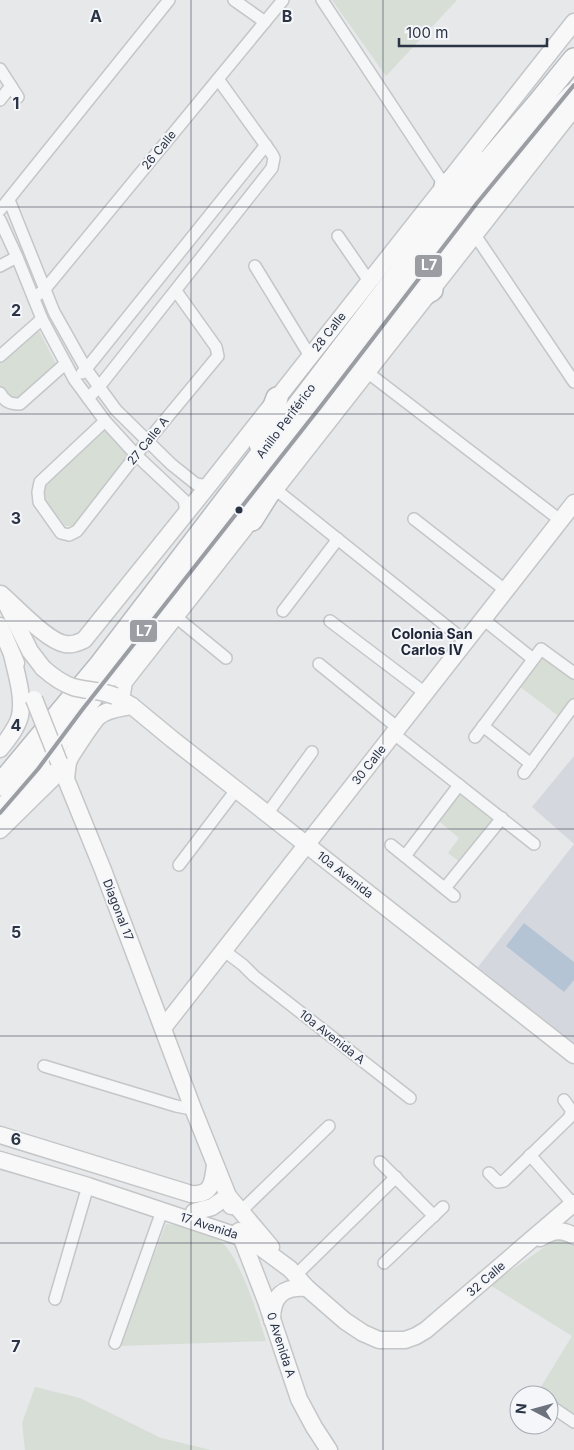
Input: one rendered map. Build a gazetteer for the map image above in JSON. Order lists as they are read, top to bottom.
{
  "streets": {
    "highway": ["Anillo Periférico"],
    "street": [
      "26 Calle",
      "28 Calle",
      "27 Calle A",
      "30 Calle",
      "10a Avenida",
      "Diagonal 17",
      "10a Avenida A",
      "17 Avenida",
      "32 Calle",
      "0 Avenida A"
    ]
  },
  "crossings": [
    ["30 Calle", "10a Avenida"],
    ["30 Calle", "Diagonal 17"],
    ["30 Calle", "10a Avenida A"],
    ["Diagonal 17", "17 Avenida"],
    ["Diagonal 17", "0 Avenida A"],
    ["17 Avenida", "32 Calle"],
    ["17 Avenida", "0 Avenida A"]
  ],
  "districts": ["Colonia San Carlos IV"],
  "lines": ["transit line L7"],
  "scale_bar": "100 m",
  "north": "left",
  "grid": {
    "columns": ["A", "B"],
    "rows": [
      "1",
      "2",
      "3",
      "4",
      "5",
      "6",
      "7"
    ]
  }
}
